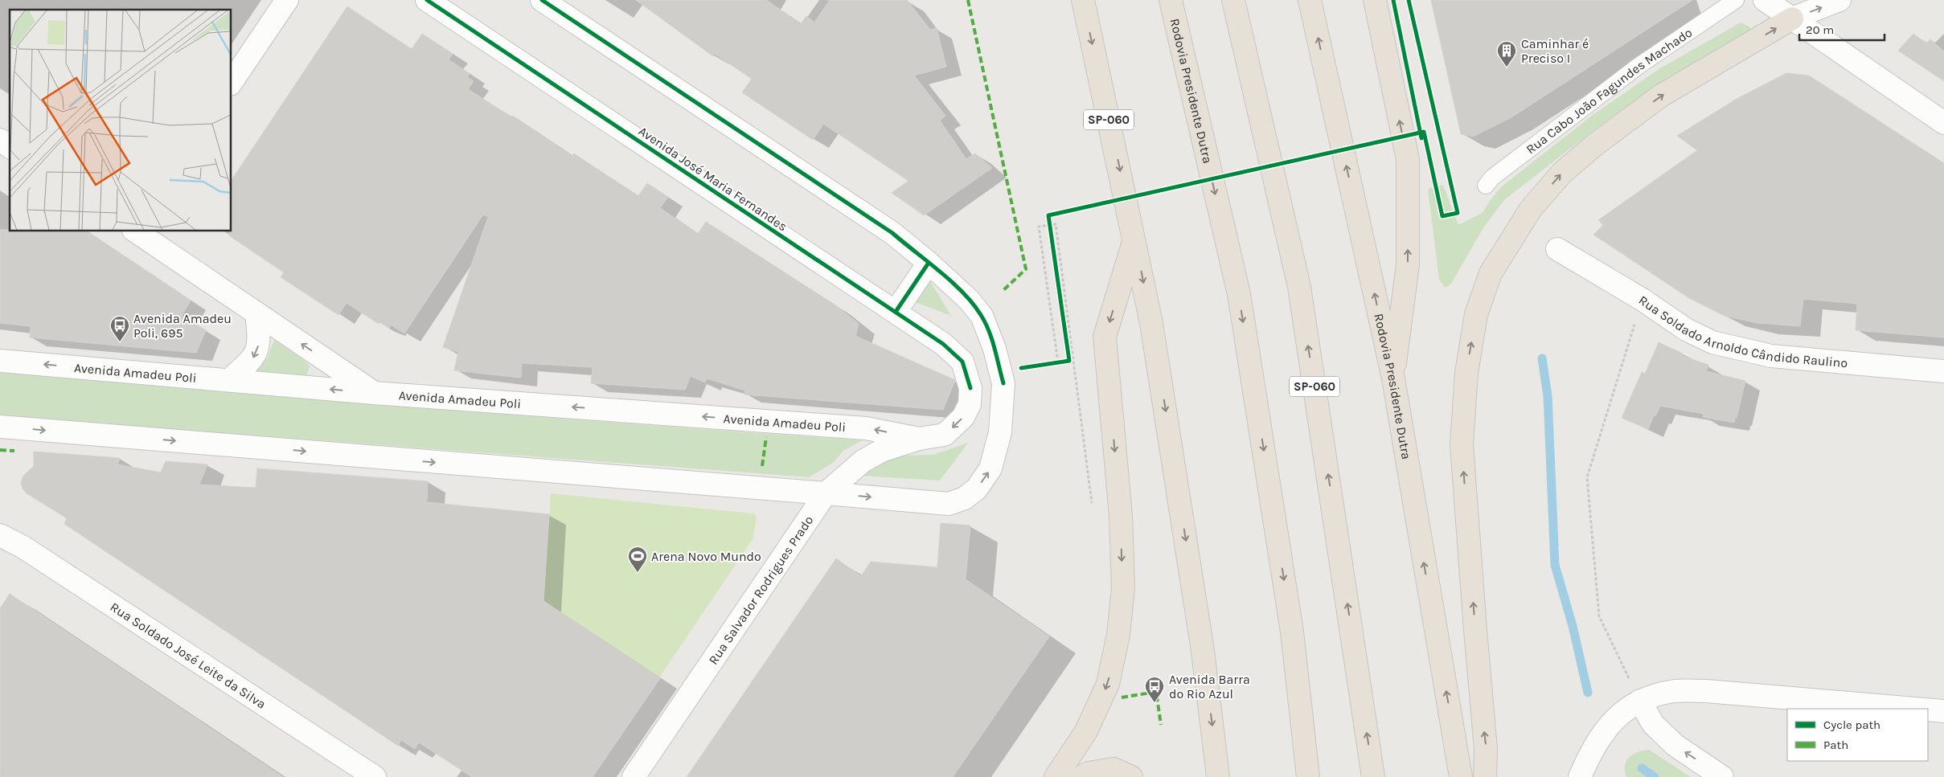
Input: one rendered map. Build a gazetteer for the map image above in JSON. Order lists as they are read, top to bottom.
{
  "streets": {
    "highway": ["Rodovia Presidente Dutra", "SP-060"],
    "street": [
      "Avenida José Maria Fernandes",
      "Rua Soldado Arnoldo Cândido Raulino",
      "Avenida Amadeu Poli",
      "Rua Salvador Rodrigues Prado",
      "Rua Soldado José Leite da Silva"
    ],
    "lane": ["Rua Cabo João Fagundes Machado"]
  },
  "crossings": [
    ["Avenida José Maria Fernandes", "Avenida Amadeu Poli"],
    ["Avenida José Maria Fernandes", "Rua Salvador Rodrigues Prado"],
    ["Avenida Amadeu Poli", "Rua Salvador Rodrigues Prado"]
  ],
  "places": {
    "building": ["Caminhar é Preciso I"],
    "bus stop": ["Avenida Amadeu Poli, 695", "Avenida Barra do Rio Azul"],
    "sports": ["Arena Novo Mundo"]
  },
  "legend": ["Cycle path", "Path"],
  "scale_bar": "20 m"
}
